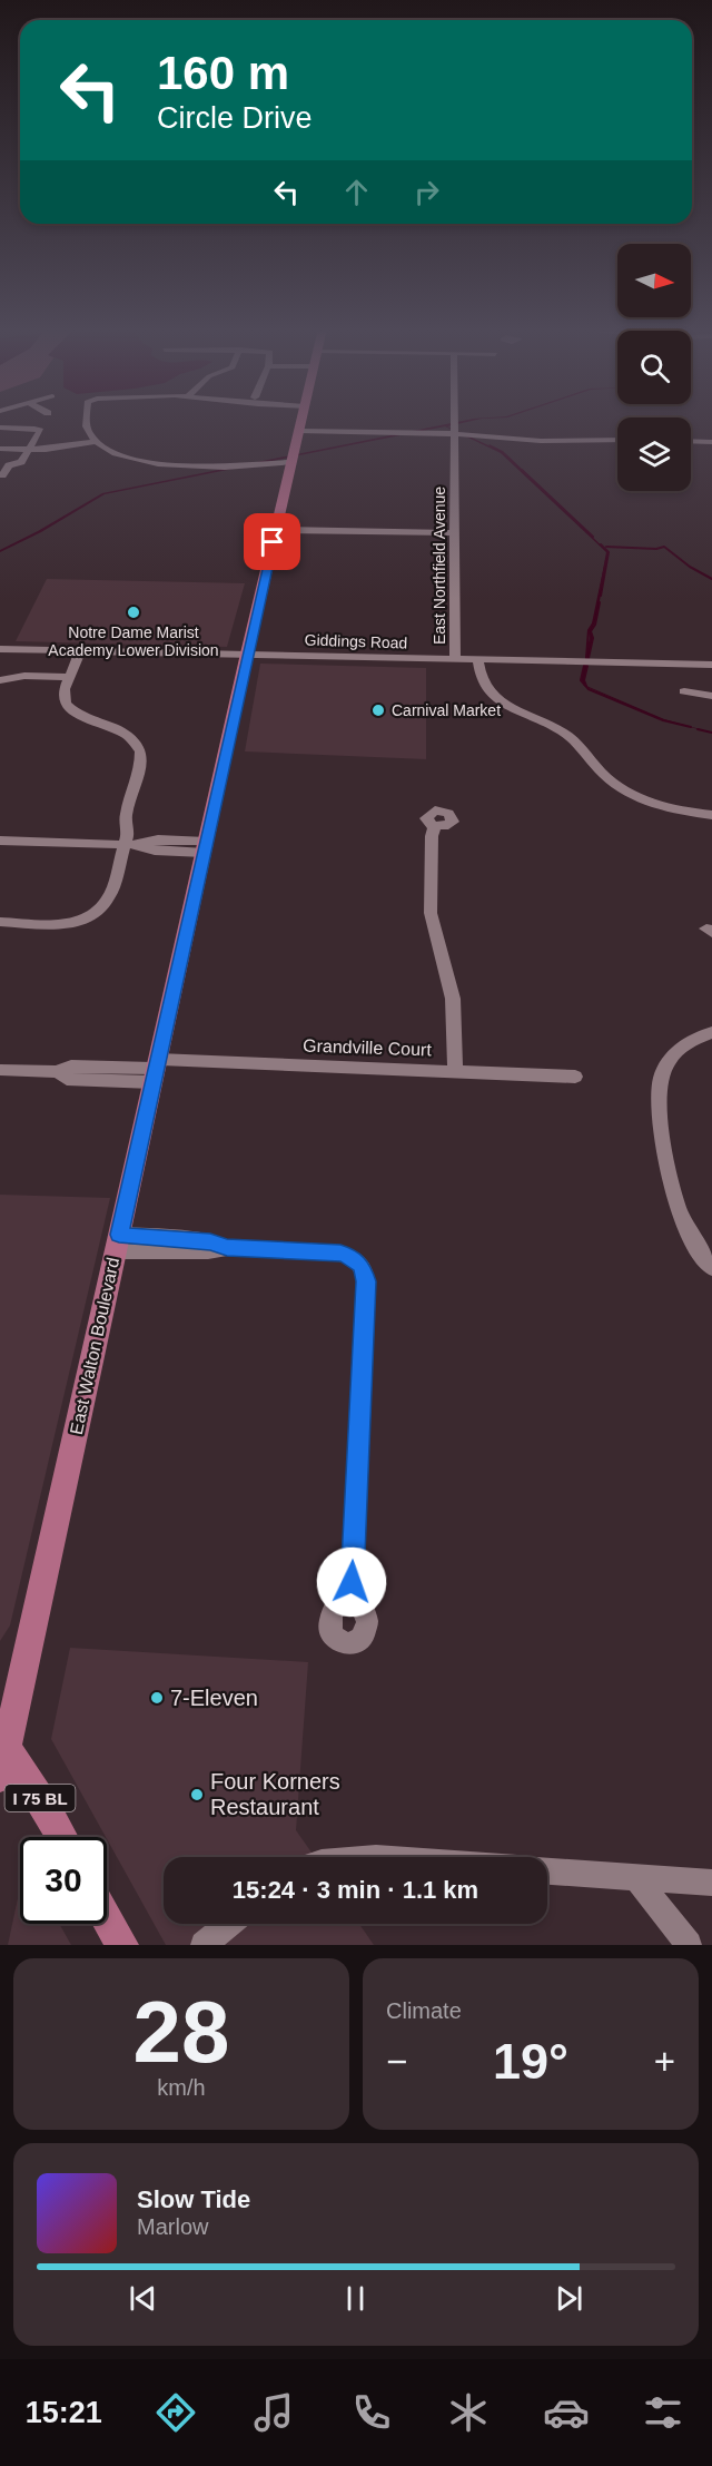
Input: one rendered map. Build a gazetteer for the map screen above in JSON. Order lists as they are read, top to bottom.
{
  "streets": {
    "main road": ["East Walton Boulevard", "I 75 BL"],
    "street": ["East Northfield Avenue", "Giddings Road", "Grandville Court"]
  },
  "crossings": [
    ["East Northfield Avenue", "Giddings Road"],
    ["Giddings Road", "East Walton Boulevard"],
    ["Grandville Court", "East Walton Boulevard"],
    ["East Walton Boulevard", "I 75 BL"]
  ],
  "places": [
    "Notre Dame Marist Academy Lower Division",
    "Carnival Market",
    "7-Eleven",
    "Four Korners Restaurant"
  ],
  "north": "right",
  "page": {
    "turn": ["160 m", "Circle Drive"],
    "limit": "30",
    "trip": "15:24 · 3 min · 1.1 km",
    "tile": [
      ["28", "km/h"],
      "Climate"
    ],
    "heat": ["−", "19°", "+"],
    "song": ["Slow Tide", "Marlow"],
    "tabs": "15:21"
  }
}
